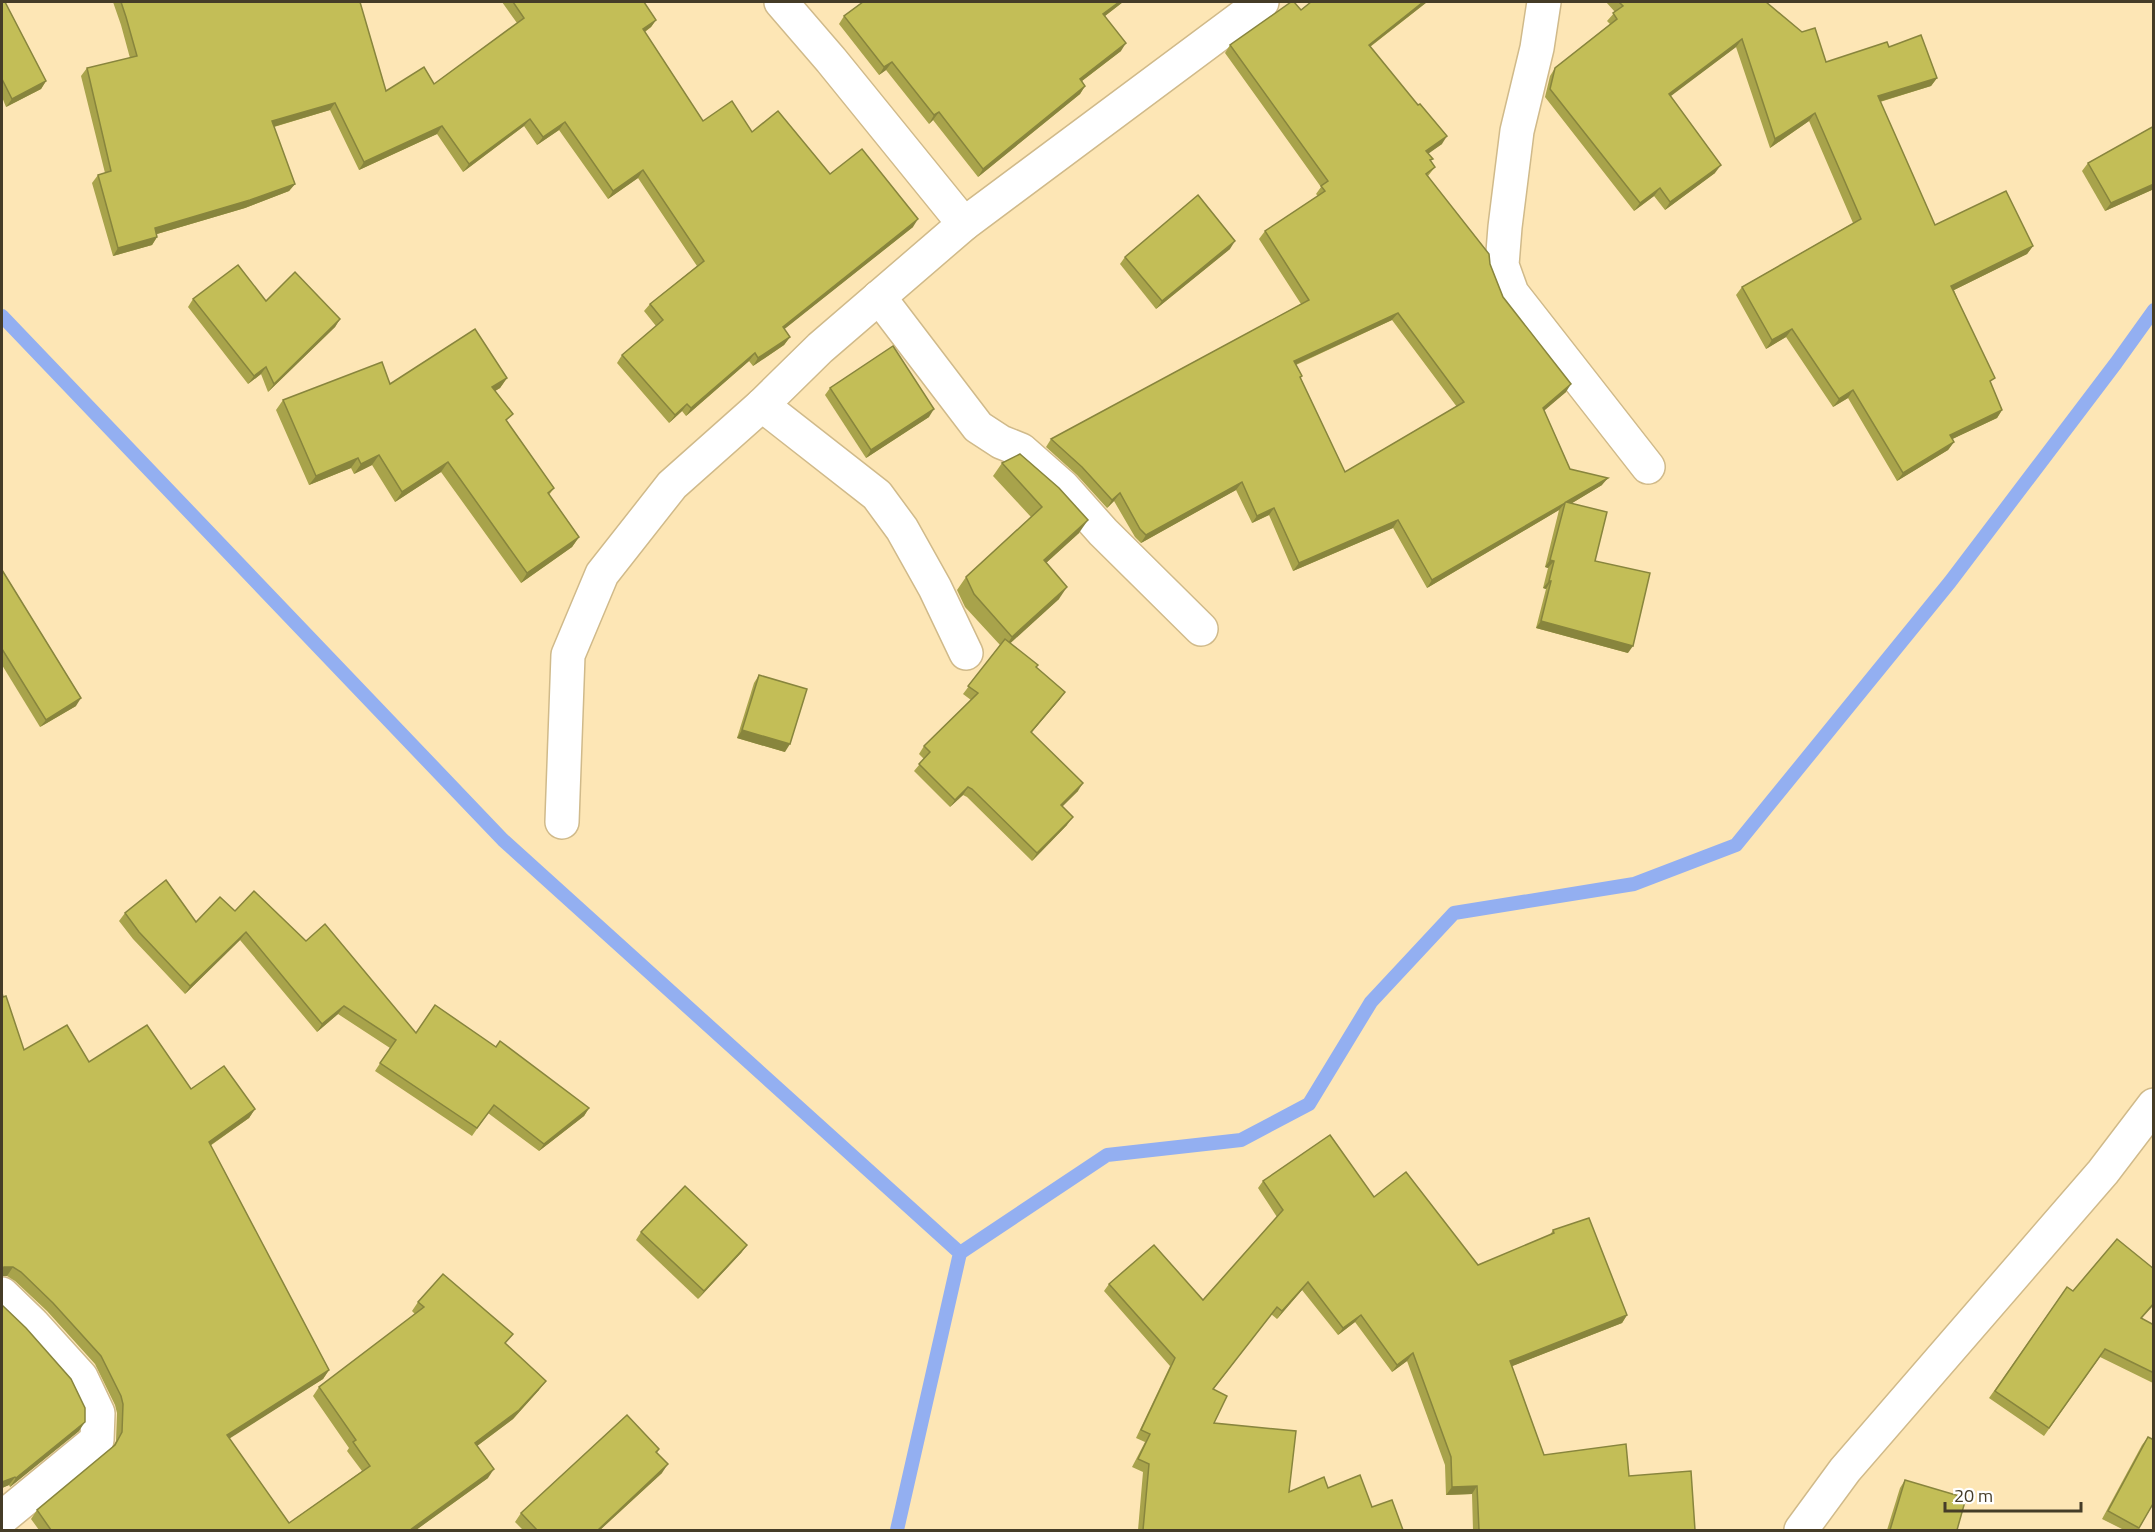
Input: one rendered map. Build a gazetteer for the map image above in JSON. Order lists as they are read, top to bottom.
{
  "scale_bar": "20 m"
}
